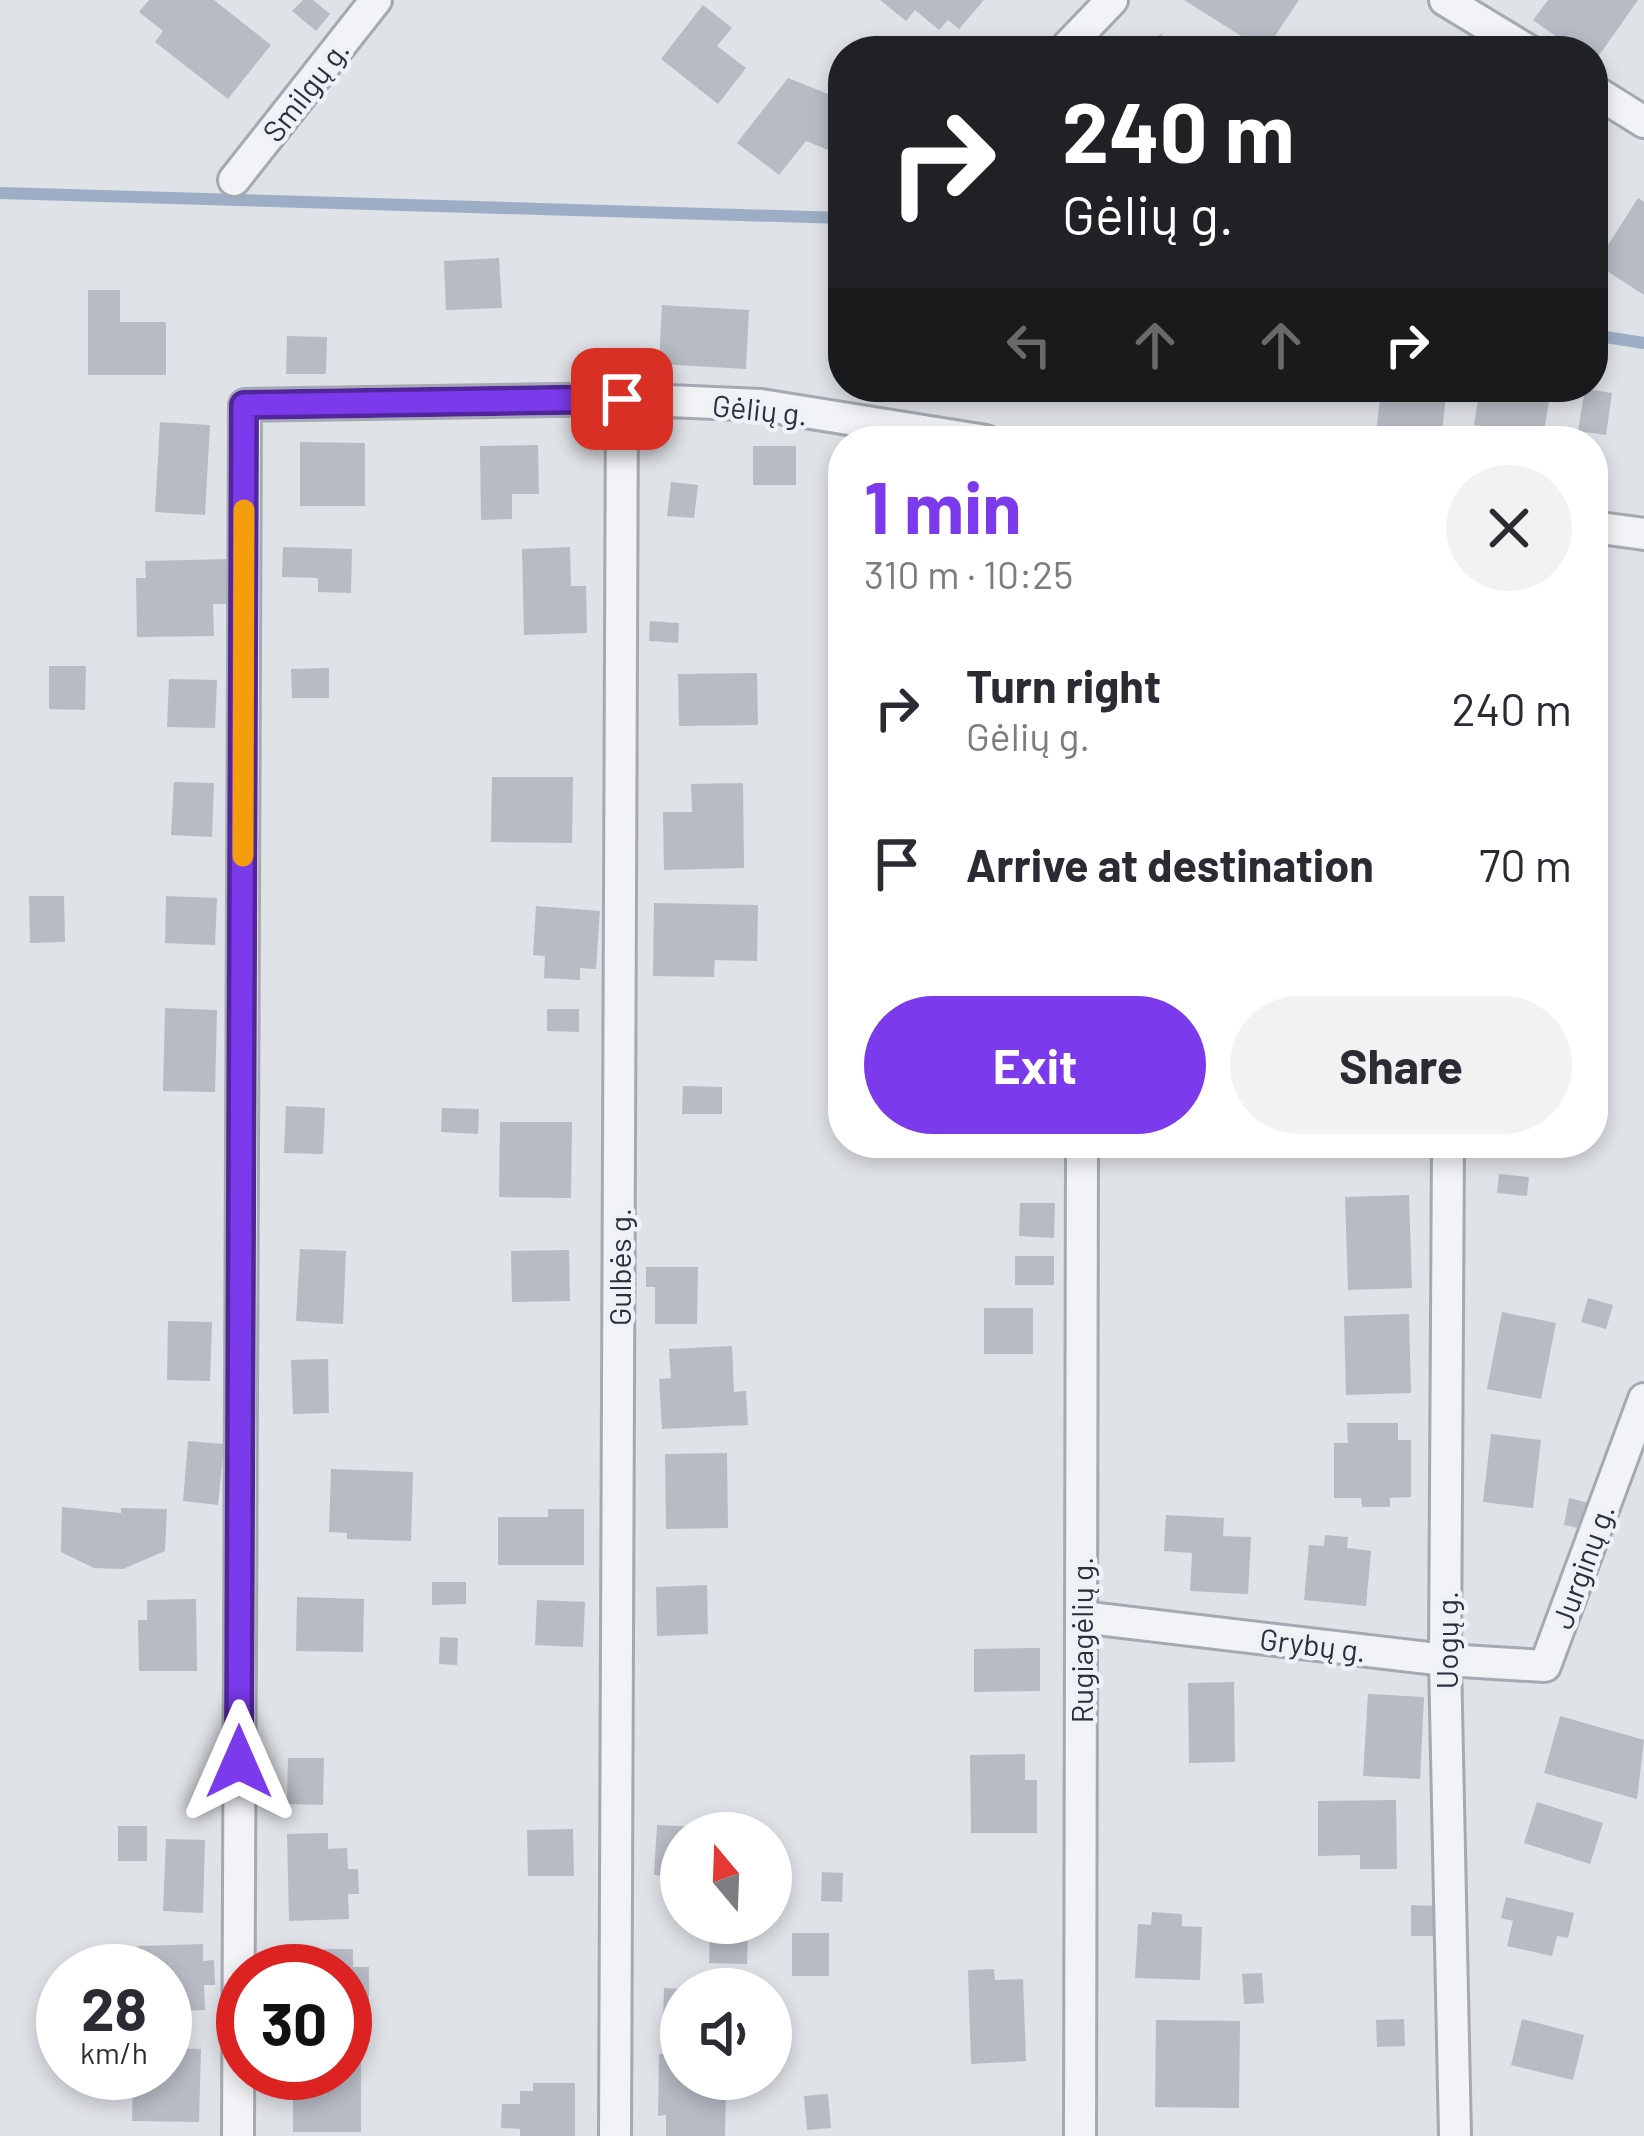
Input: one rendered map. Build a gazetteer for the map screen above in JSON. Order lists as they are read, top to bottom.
{
  "streets": {
    "street": [
      "Smilgų g.",
      "Gėlių g.",
      "Gulbės g.",
      "Jurginų g.",
      "Rugiagėlių g.",
      "Uogų g.",
      "Grybų g."
    ]
  },
  "crossings": [
    ["Gėlių g.", "Gulbės g."],
    ["Jurginų g.", "Grybų g."],
    ["Rugiagėlių g.", "Grybų g."],
    ["Uogų g.", "Grybų g."]
  ],
  "north": "top",
  "page": {
    "turn": ["240 m", "Gėlių g."],
    "heading": ["1 min", "310 m · 10:25"],
    "list": [
      {
        "name": "Turn right",
        "note": "Gėlių g.",
        "value": "240 m"
      },
      {
        "name": "Arrive at destination",
        "value": "70 m"
      }
    ],
    "buttons": ["Exit", "Share"],
    "speed": "28 km/h",
    "limit": "30"
  }
}
